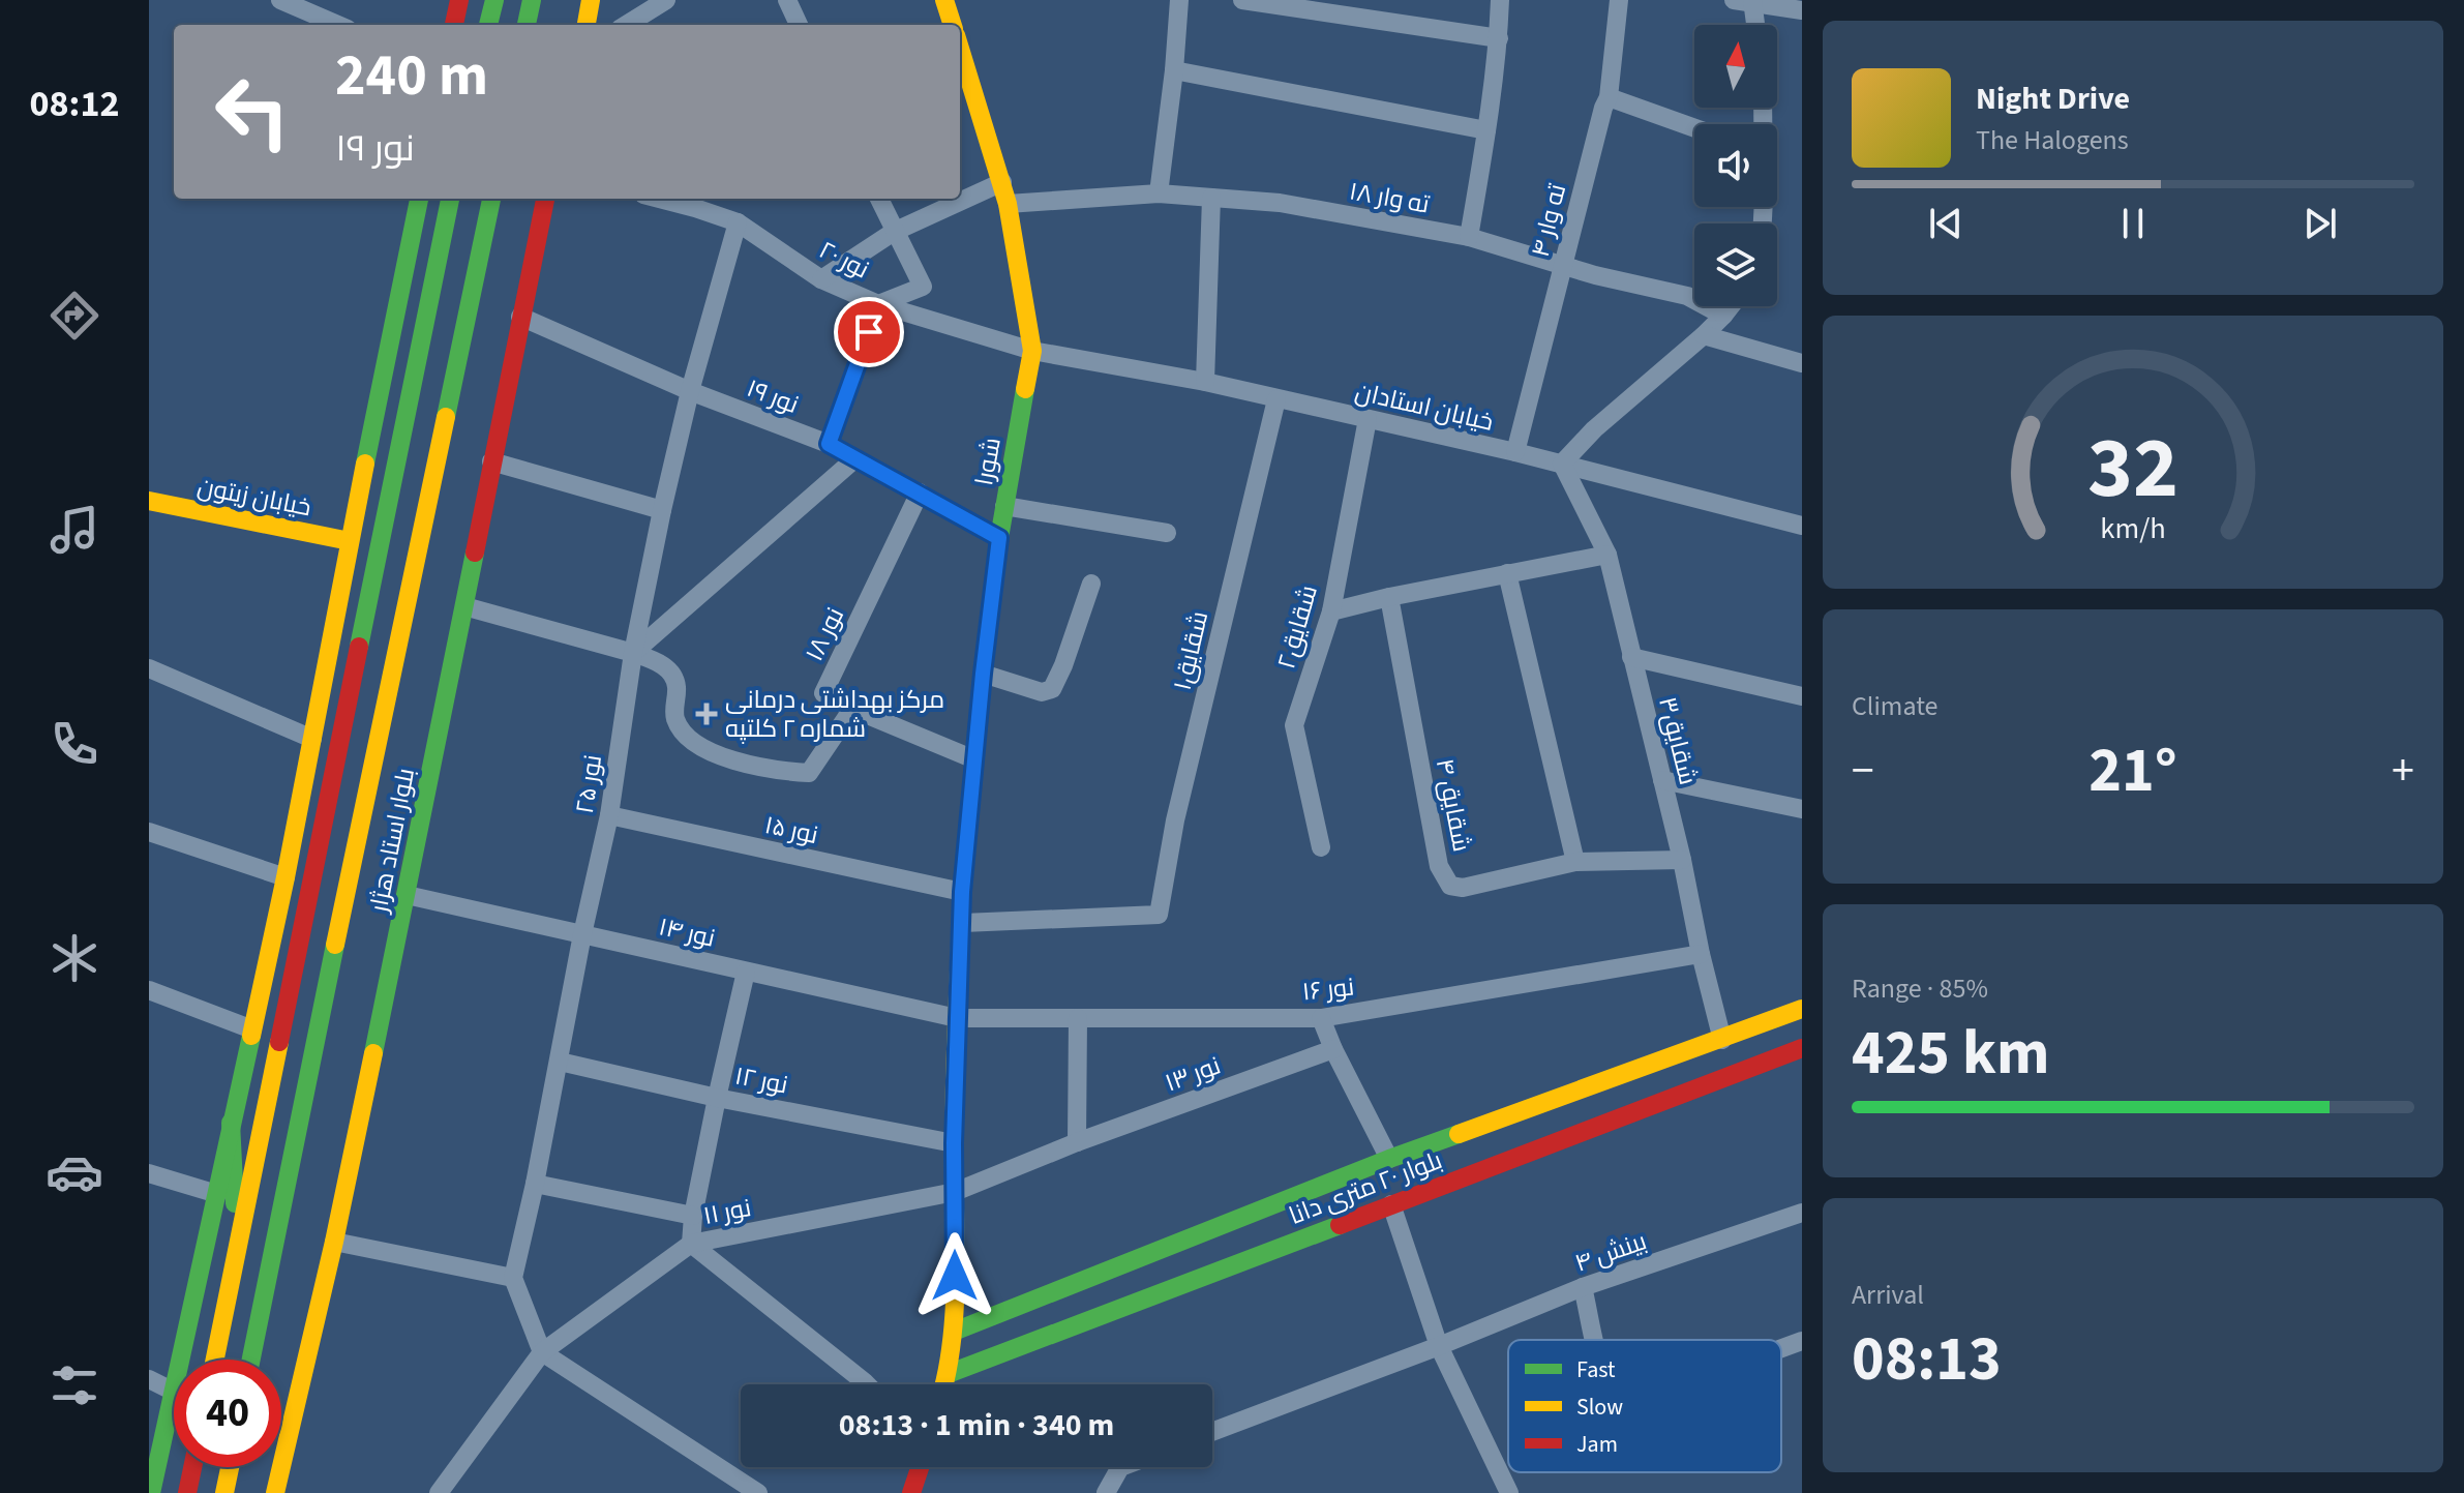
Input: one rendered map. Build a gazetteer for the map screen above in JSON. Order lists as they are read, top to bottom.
{
  "streets": {
    "main road": [
      "شورا",
      "خیابان زیتون",
      "بلوار استاد هژار",
      "بلوار ۲۰ متری دانا"
    ],
    "street": [
      "ته وار ۱۸",
      "ته وار ۴",
      "نور ۲۰",
      "نور ۱۹",
      "خیابان استادان",
      "شقایق۲",
      "نور ۱۸",
      "شقایق۱",
      "شقایق۳",
      "نور ۲۵",
      "شقایق ۴",
      "نور ۱۵",
      "نور ۱۴",
      "نور ۱۶",
      "نور ۱۳",
      "نور ۱۲",
      "نور ۱۱",
      "بینش ۴"
    ]
  },
  "crossings": [
    ["ته وار ۱۸", "ته وار ۴"],
    ["ته وار ۱۸", "شورا"],
    ["ته وار ۴", "خیابان استادان"],
    ["نور ۲۰", "خیابان استادان"],
    ["نور ۲۰", "شورا"],
    ["نور ۲۰", "نور ۲۵"],
    ["نور ۱۹", "شورا"],
    ["نور ۱۹", "نور ۱۸"],
    ["نور ۱۹", "نور ۲۵"],
    ["نور ۱۹", "بلوار استاد هژار"],
    ["خیابان استادان", "شورا"],
    ["خیابان استادان", "شقایق۲"],
    ["خیابان استادان", "شقایق۱"],
    ["خیابان استادان", "شقایق۳"],
    ["شورا", "نور ۱۸"],
    ["شورا", "شقایق۱"],
    ["شورا", "نور ۱۵"],
    ["شورا", "نور ۱۴"],
    ["شورا", "نور ۱۶"],
    ["شورا", "نور ۱۳"],
    ["شورا", "نور ۱۲"],
    ["شورا", "بلوار ۲۰ متری دانا"],
    ["شورا", "نور ۱۱"],
    ["شقایق۳", "شقایق ۴"],
    ["شقایق۳", "نور ۱۶"],
    ["شقایق۳", "بلوار ۲۰ متری دانا"],
    ["نور ۲۵", "نور ۱۵"],
    ["نور ۲۵", "نور ۱۴"],
    ["نور ۲۵", "نور ۱۲"],
    ["بلوار استاد هژار", "نور ۱۴"],
    ["نور ۱۴", "نور ۱۶"],
    ["نور ۱۳", "نور ۱۱"]
  ],
  "places": {
    "health": ["مرکز بهداشتی درمانی شماره ۲ کلتپه"]
  },
  "legend": ["Fast", "Slow", "Jam"],
  "north": "top",
  "page": {
    "tabs": "08:12",
    "turn": ["240 m", "نور ۱۹"],
    "song": ["Night Drive", "The Halogens"],
    "tile": [
      "Climate",
      ["Range · 85%", "425 km"],
      ["Arrival", "08:13"]
    ],
    "heat": ["−", "21°", "+"],
    "limit": "40",
    "trip": "08:13 · 1 min · 340 m",
    "gauge": ["32", "km/h"]
  }
}
